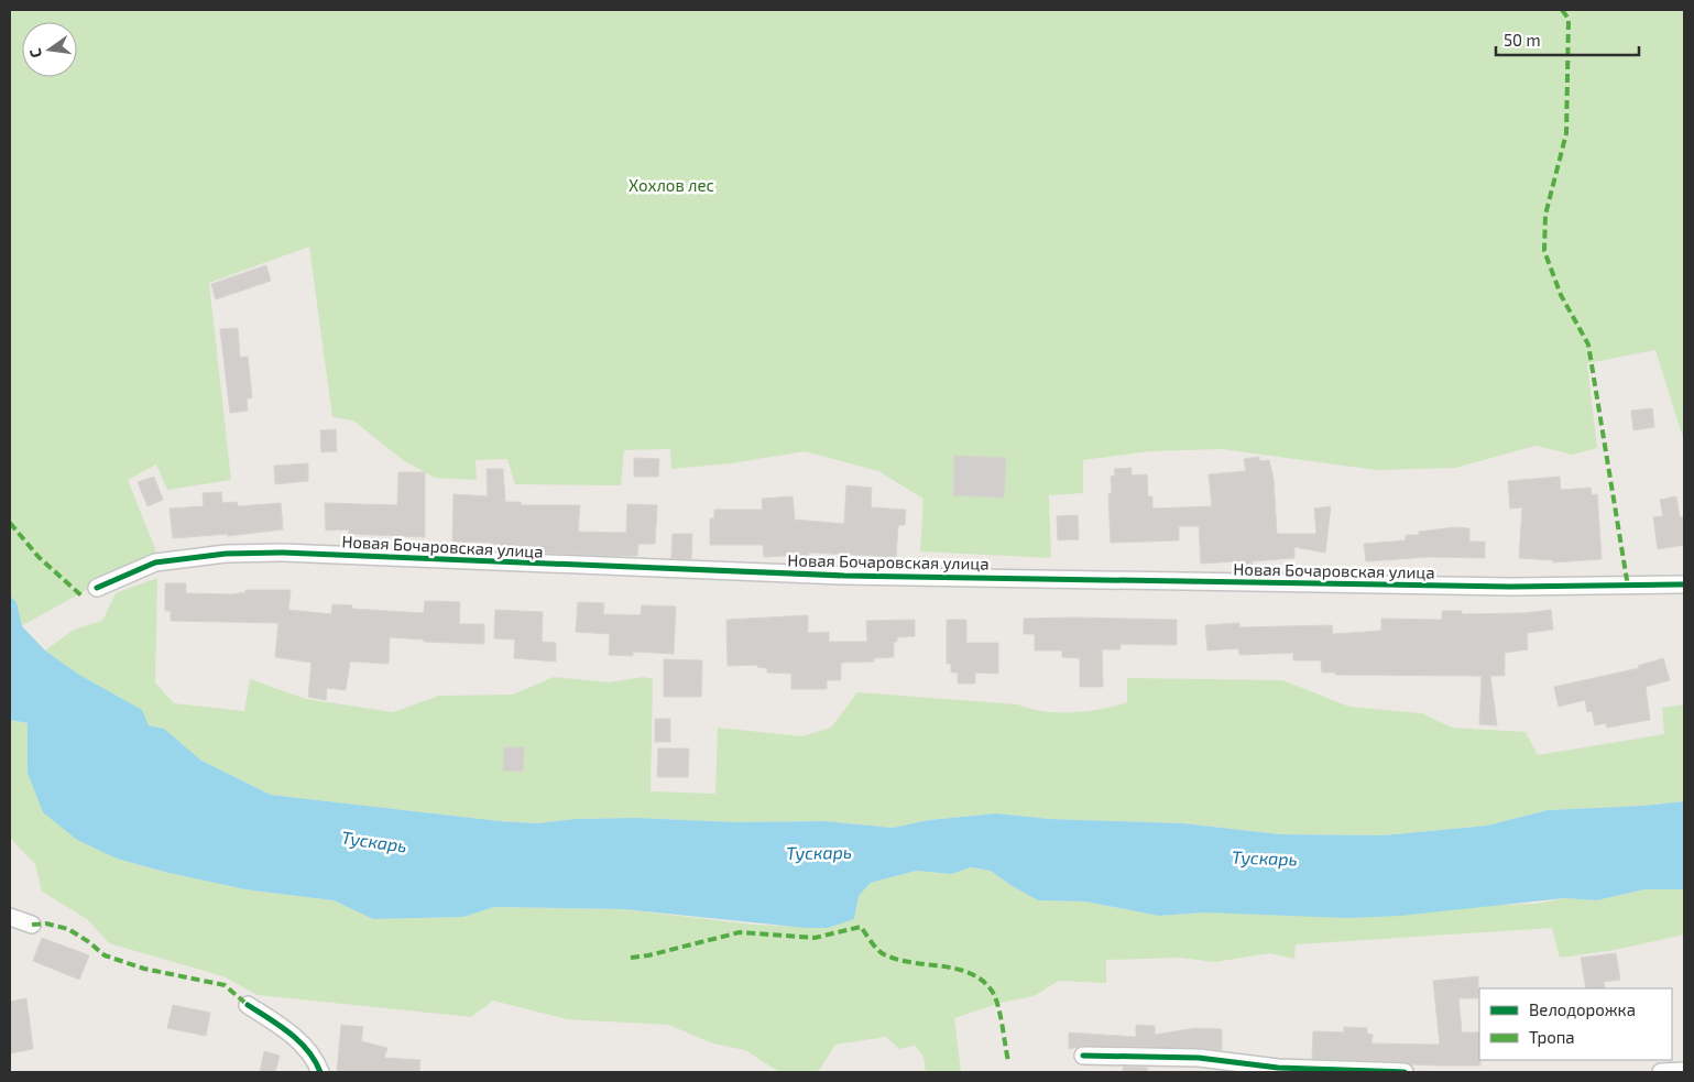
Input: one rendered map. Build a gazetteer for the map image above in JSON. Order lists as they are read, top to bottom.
{
  "streets": {
    "street": ["Новая Бочаровская улица"]
  },
  "water": ["Тускарь"],
  "parks": ["Хохлов лес"],
  "legend": ["Велодорожка", "Тропа"],
  "scale_bar": "50 m",
  "north": "left"
}
